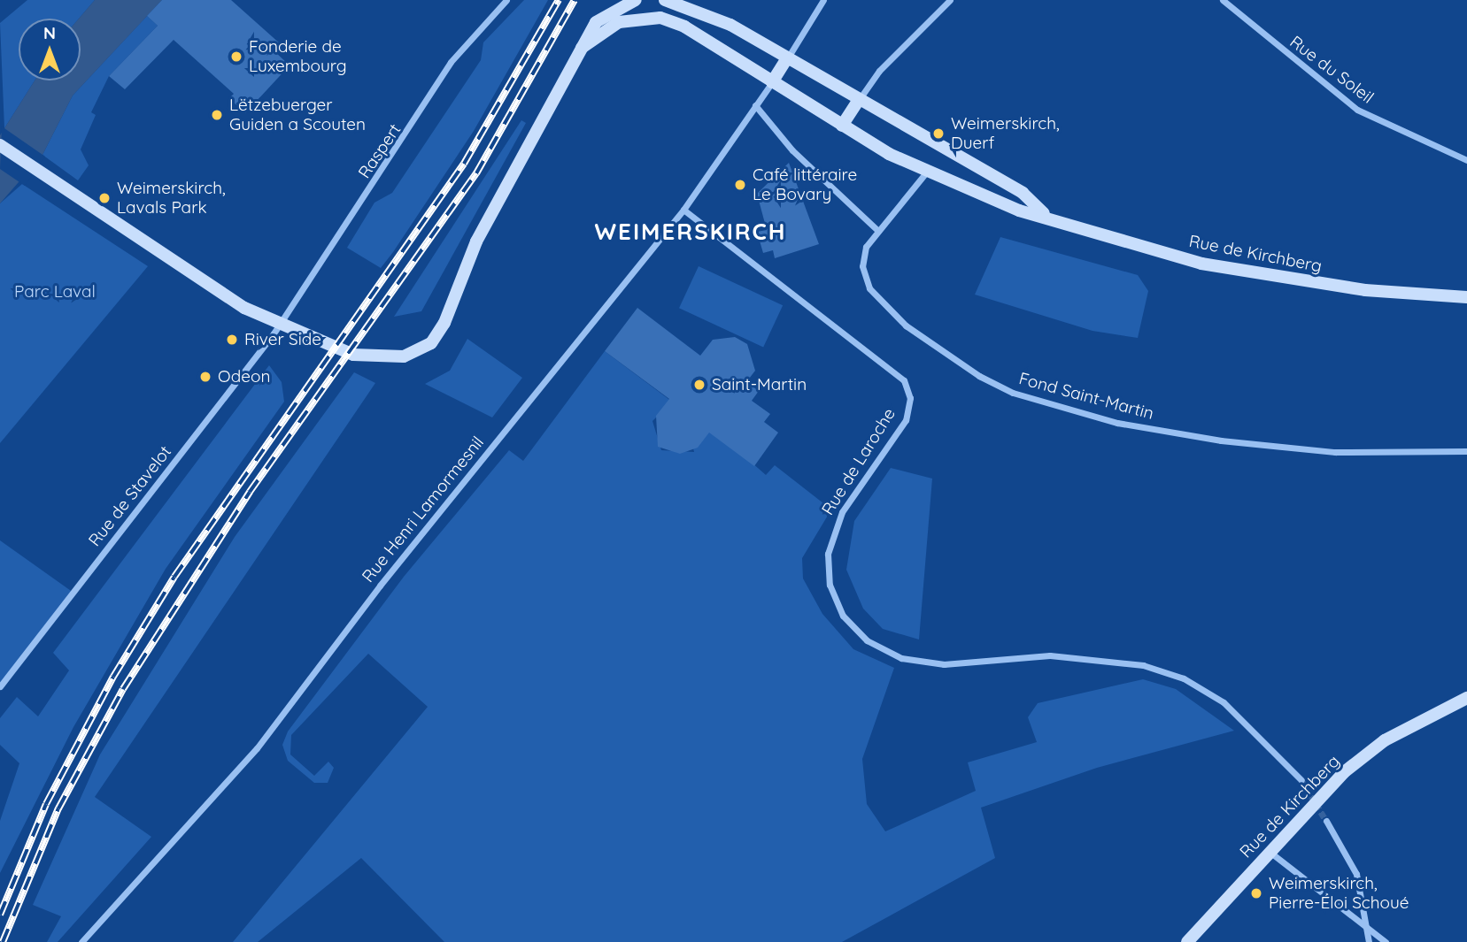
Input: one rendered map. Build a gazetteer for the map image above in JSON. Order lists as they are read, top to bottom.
{
  "streets": {
    "main road": ["Rue de Kirchberg"],
    "street": [
      "Rue du Soleil",
      "Raspert",
      "Fond Saint-Martin",
      "Rue de Laroche",
      "Rue de Stavelot",
      "Rue Henri Lamormesnil"
    ]
  },
  "crossings": [
    ["Raspert", "Rue de Stavelot"],
    ["Rue de Kirchberg", "Fond Saint-Martin"],
    ["Rue de Kirchberg", "Rue Henri Lamormesnil"],
    ["Rue de Laroche", "Rue Henri Lamormesnil"]
  ],
  "districts": ["WEIMERSKIRCH"],
  "parks": ["Parc Laval"],
  "places": [
    "Fonderie de Luxembourg",
    "Lëtzebuerger Guiden a Scouten",
    "Weimerskirch, Duerf",
    "Café littéraire Le Bovary",
    "Weimerskirch, Lavals Park",
    "River Side",
    "Odeon",
    "Saint-Martin",
    "Weimerskirch, Pierre-Éloi Schoué"
  ],
  "north": "top"
}
